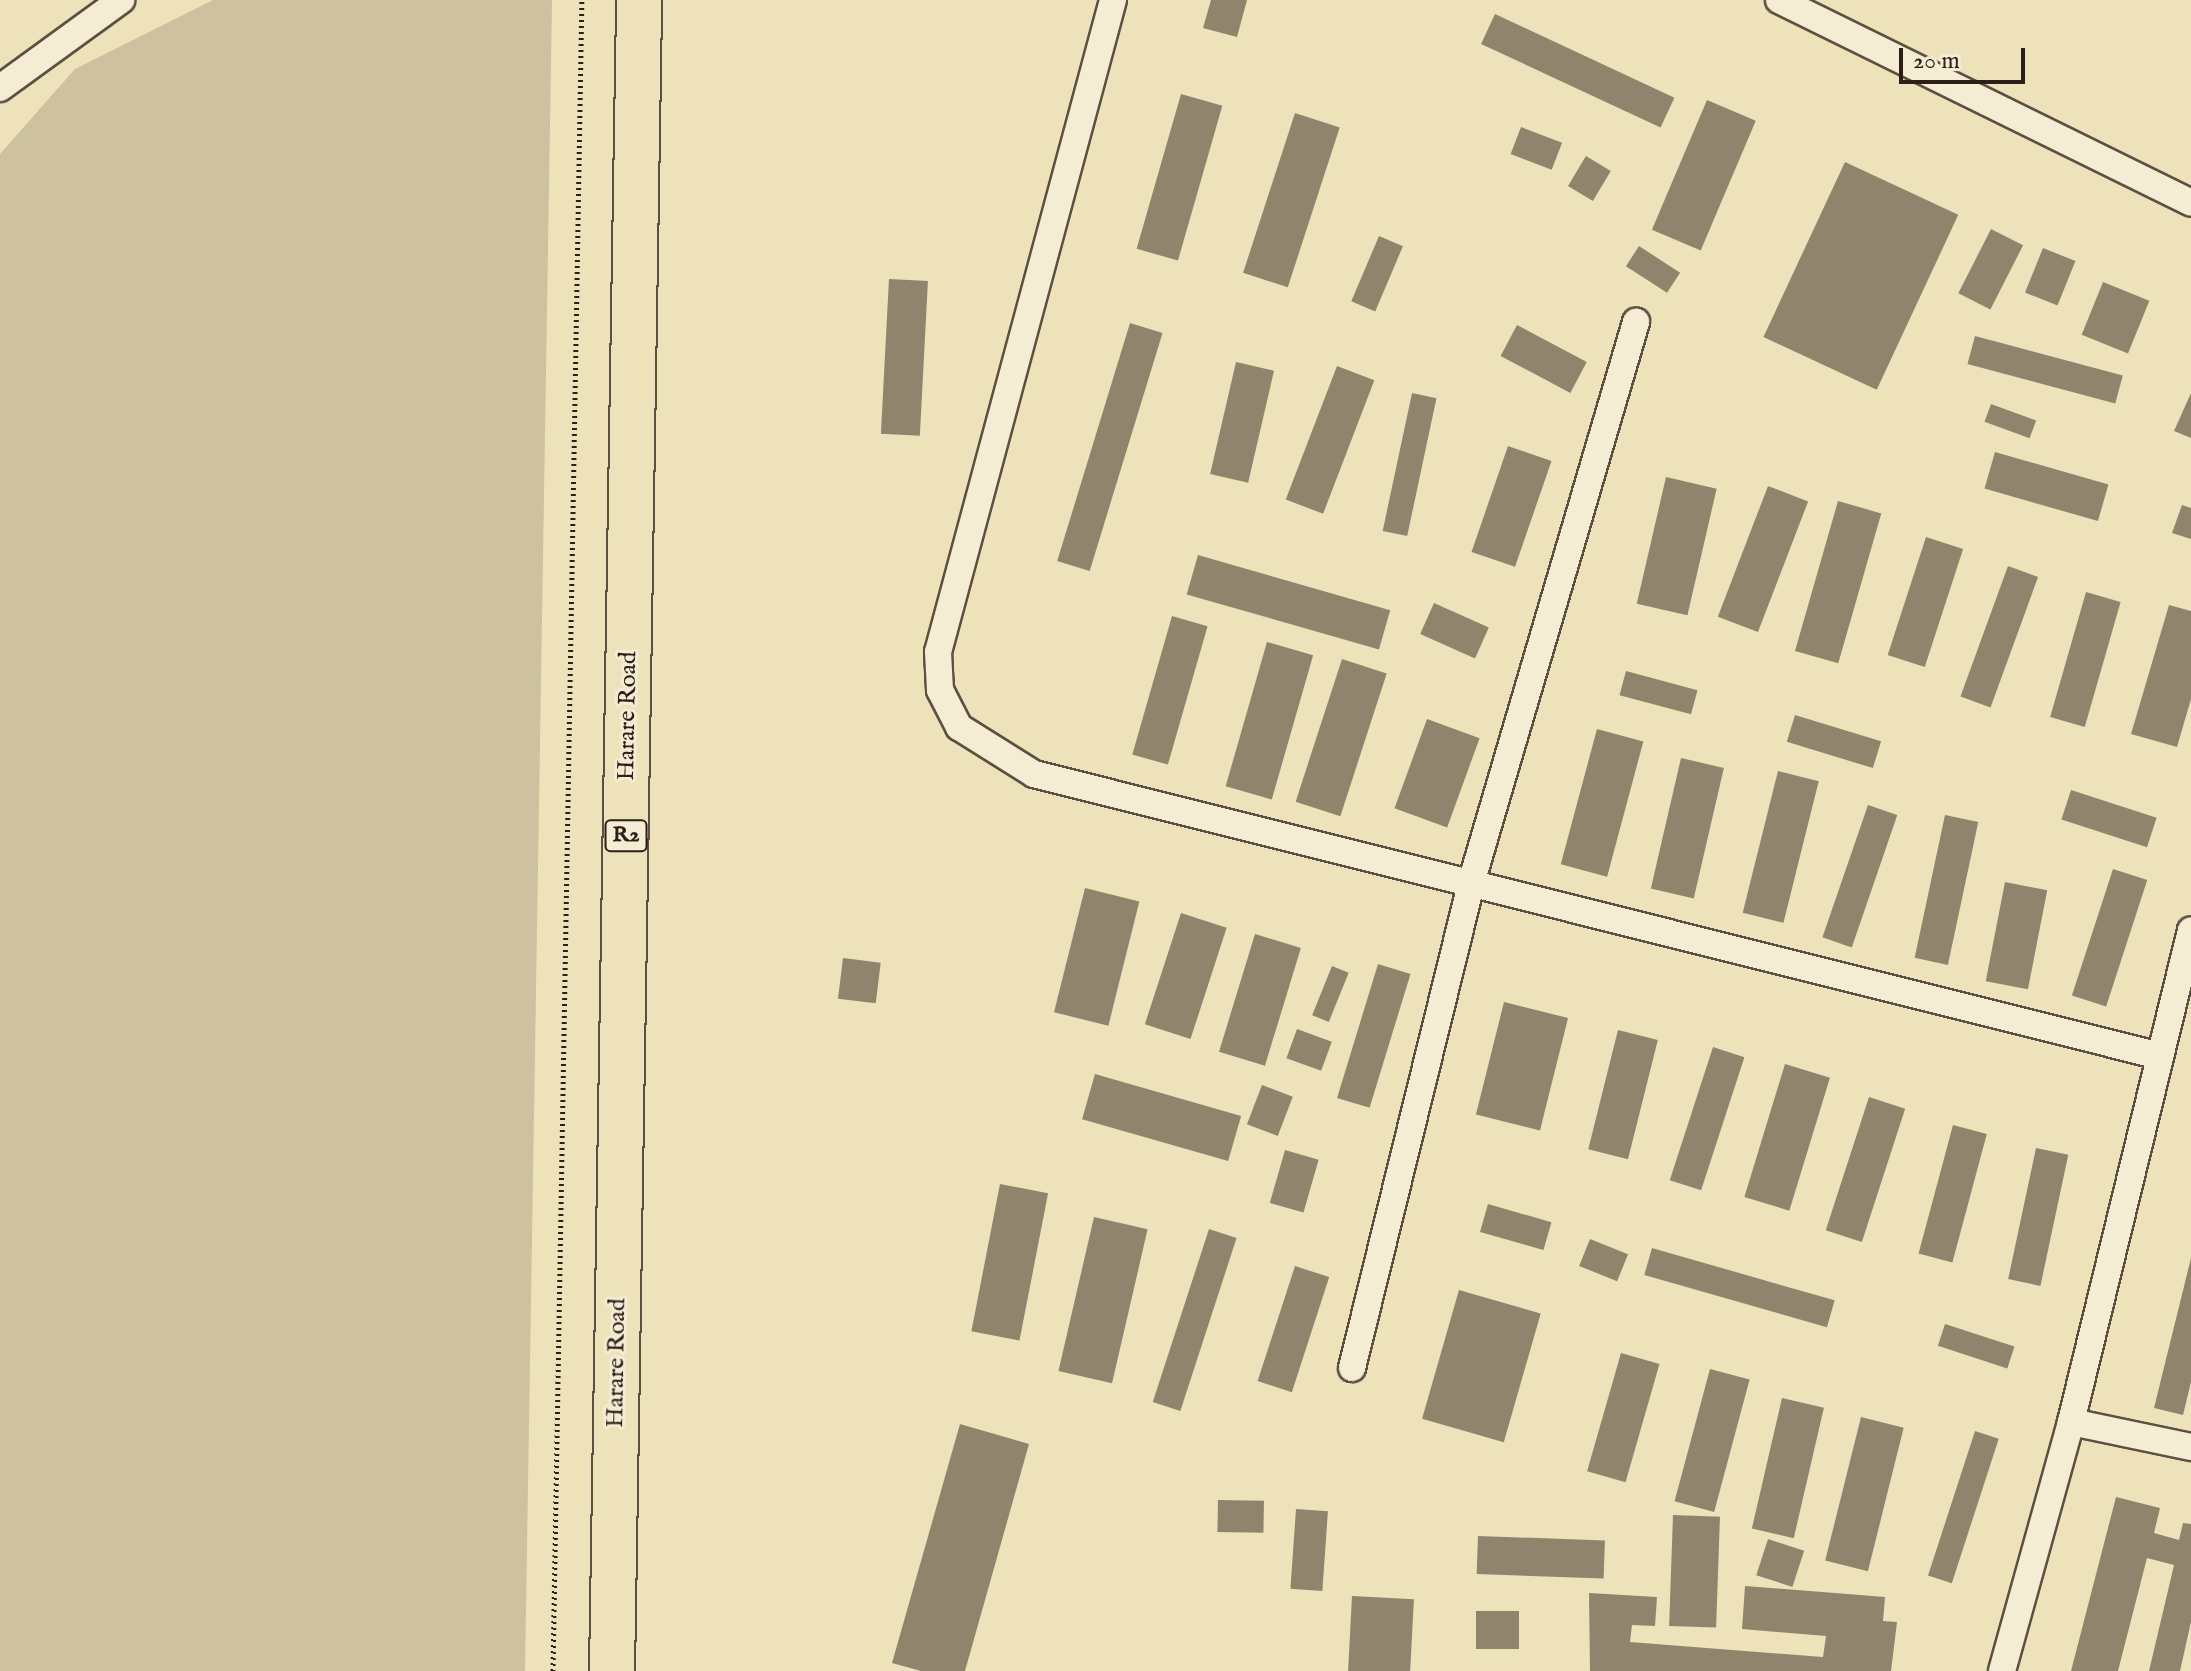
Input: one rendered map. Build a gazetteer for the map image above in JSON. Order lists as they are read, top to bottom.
{
  "streets": {
    "highway": ["Harare Road", "R2"]
  },
  "scale_bar": "20 m"
}
